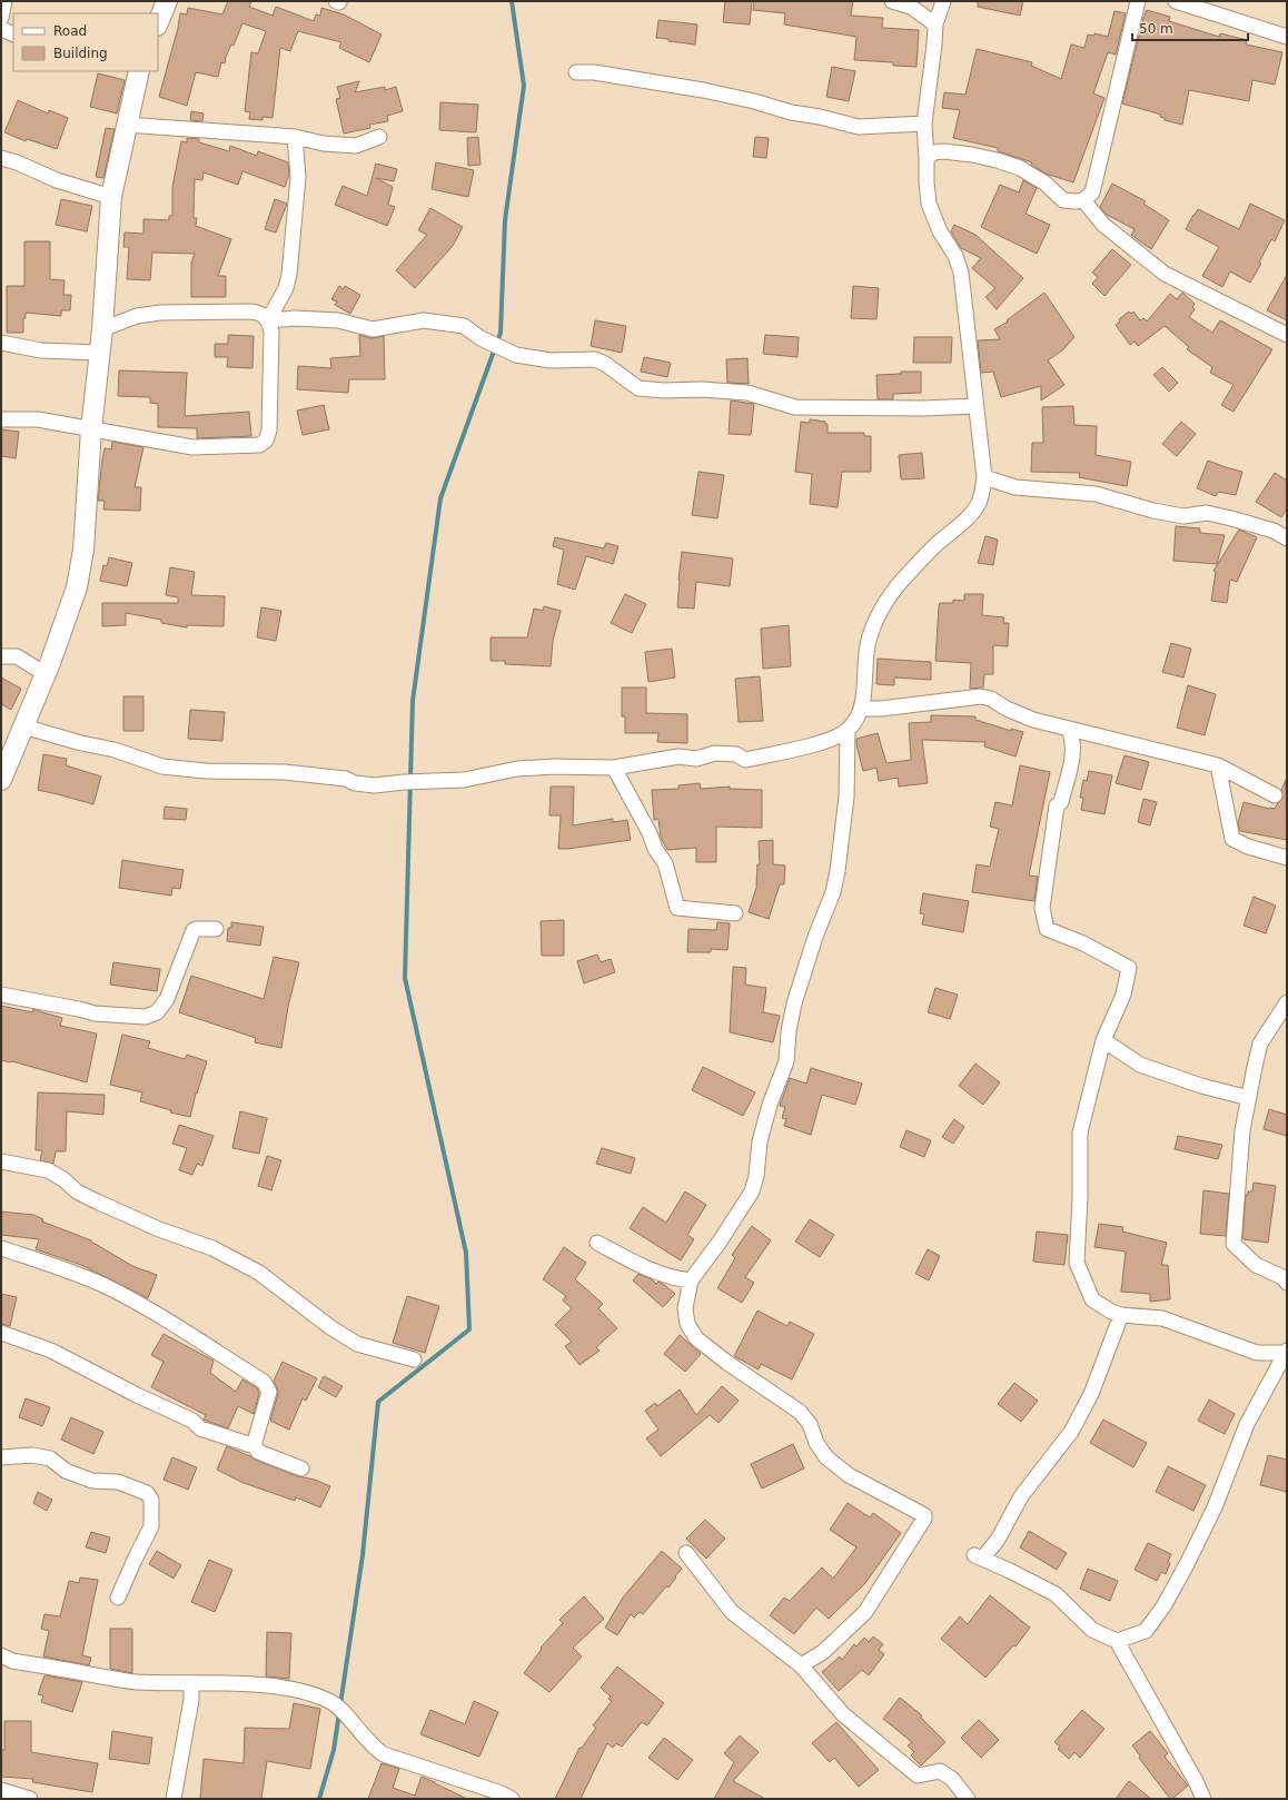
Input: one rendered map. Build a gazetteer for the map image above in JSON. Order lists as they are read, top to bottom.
{
  "legend": ["Road", "Building"],
  "scale_bar": "50 m"
}
